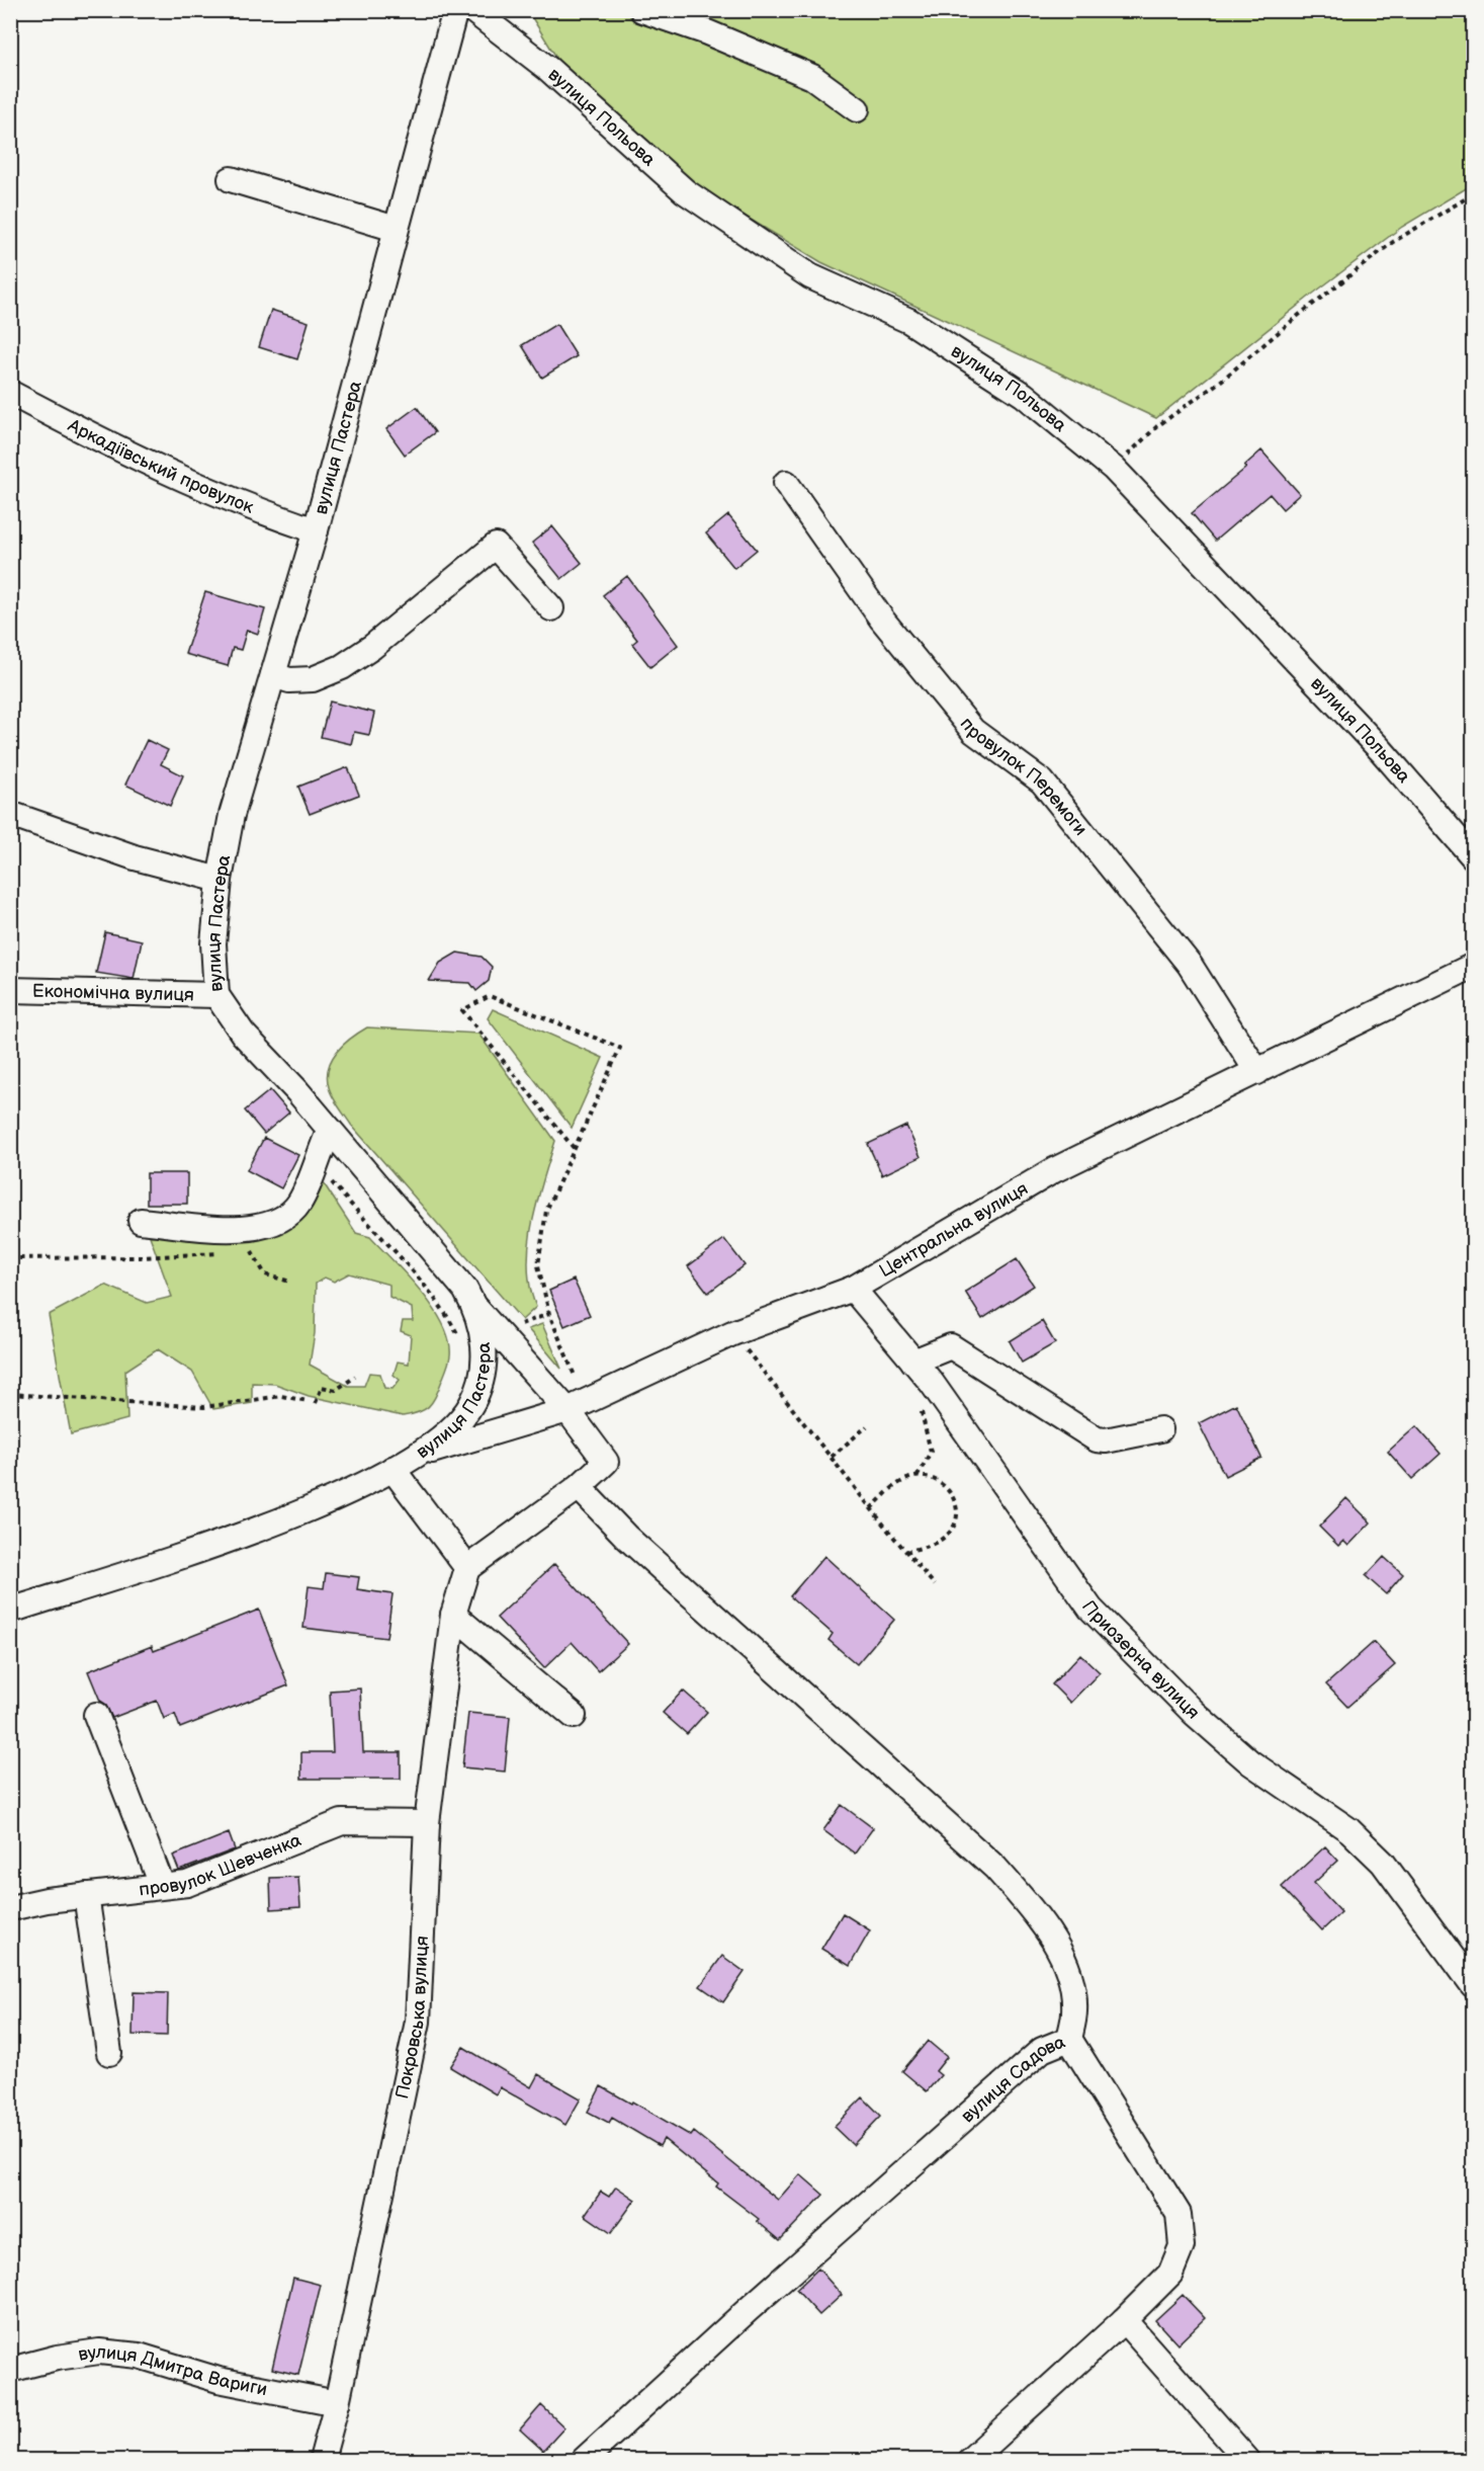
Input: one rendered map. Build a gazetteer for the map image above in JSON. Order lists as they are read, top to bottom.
{
  "streets": {
    "street": [
      "вулиця Польова",
      "вулиця Пастера",
      "Аркадіївський провулок",
      "провулок Перемоги",
      "Економічна вулиця",
      "Центральна вулиця",
      "Приозерна вулиця",
      "провулок Шевченка",
      "Покровська вулиця",
      "вулиця Садова",
      "вулиця Дмитра Вариги"
    ]
  },
  "crossings": [
    ["вулиця Пастера", "Аркадіївський провулок"],
    ["вулиця Пастера", "Економічна вулиця"],
    ["вулиця Пастера", "Центральна вулиця"],
    ["провулок Перемоги", "Центральна вулиця"],
    ["Центральна вулиця", "Приозерна вулиця"],
    ["провулок Шевченка", "Покровська вулиця"],
    ["Покровська вулиця", "вулиця Дмитра Вариги"]
  ]
}
